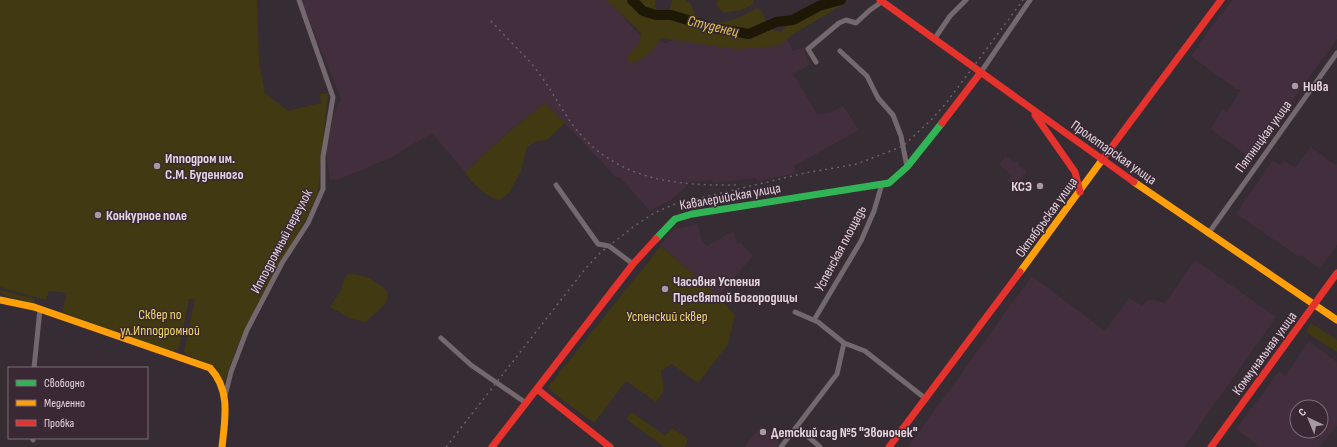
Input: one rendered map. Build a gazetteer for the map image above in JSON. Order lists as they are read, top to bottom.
{
  "streets": {
    "street": [
      "Пятницкая улица",
      "Пролетарская улица",
      "Кавалерийская улица",
      "Октябрьская улица",
      "Ипподромный переулок",
      "Успенская площадь",
      "Коммунальная улица"
    ]
  },
  "crossings": [
    ["Пятницкая улица", "Пролетарская улица"],
    ["Пролетарская улица", "Кавалерийская улица"],
    ["Пролетарская улица", "Октябрьская улица"],
    ["Пролетарская улица", "Коммунальная улица"],
    ["Кавалерийская улица", "Успенская площадь"]
  ],
  "water": ["Студенец"],
  "parks": ["Сквер по ул.Ипподромной", "Успенский сквер"],
  "places": [
    "Нива",
    "Ипподром им. С.М. Буденного",
    "КСЭ",
    "Конкурное поле",
    "Часовня Успения Пресвятой Богородицы",
    "Детский сад №5 \"Звоночек\""
  ],
  "legend": ["Свободно", "Медленно", "Пробка"],
  "north": "top left"
}
